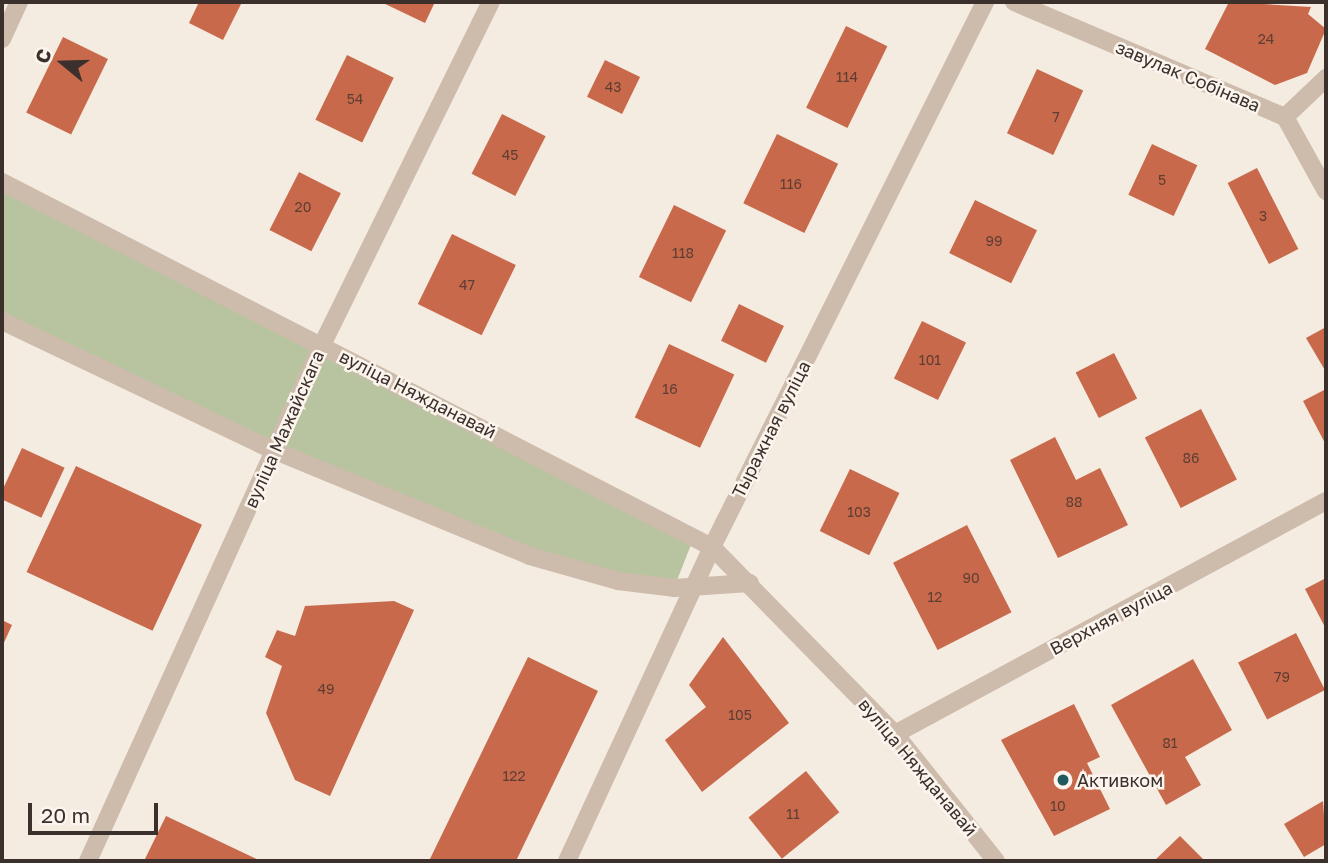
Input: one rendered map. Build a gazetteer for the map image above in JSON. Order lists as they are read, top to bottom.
{
  "streets": {
    "street": [
      "завулак Собінава",
      "вуліца Няжданавай",
      "вуліца Мажайскага",
      "Тыражная вуліца",
      "Верхняя вуліца"
    ]
  },
  "crossings": [
    ["вуліца Няжданавай", "вуліца Мажайскага"],
    ["вуліца Няжданавай", "Тыражная вуліца"],
    ["вуліца Няжданавай", "Верхняя вуліца"]
  ],
  "places": ["Активком"],
  "house_numbers": [
    "24",
    "114",
    "43",
    "54",
    "7",
    "45",
    "5",
    "116",
    "20",
    "3",
    "99",
    "118",
    "47",
    "101",
    "16",
    "86",
    "88",
    "103",
    "90",
    "12",
    "79",
    "49",
    "105",
    "81",
    "122",
    "10",
    "11"
  ],
  "scale_bar": "20 m",
  "north": "left"
}
